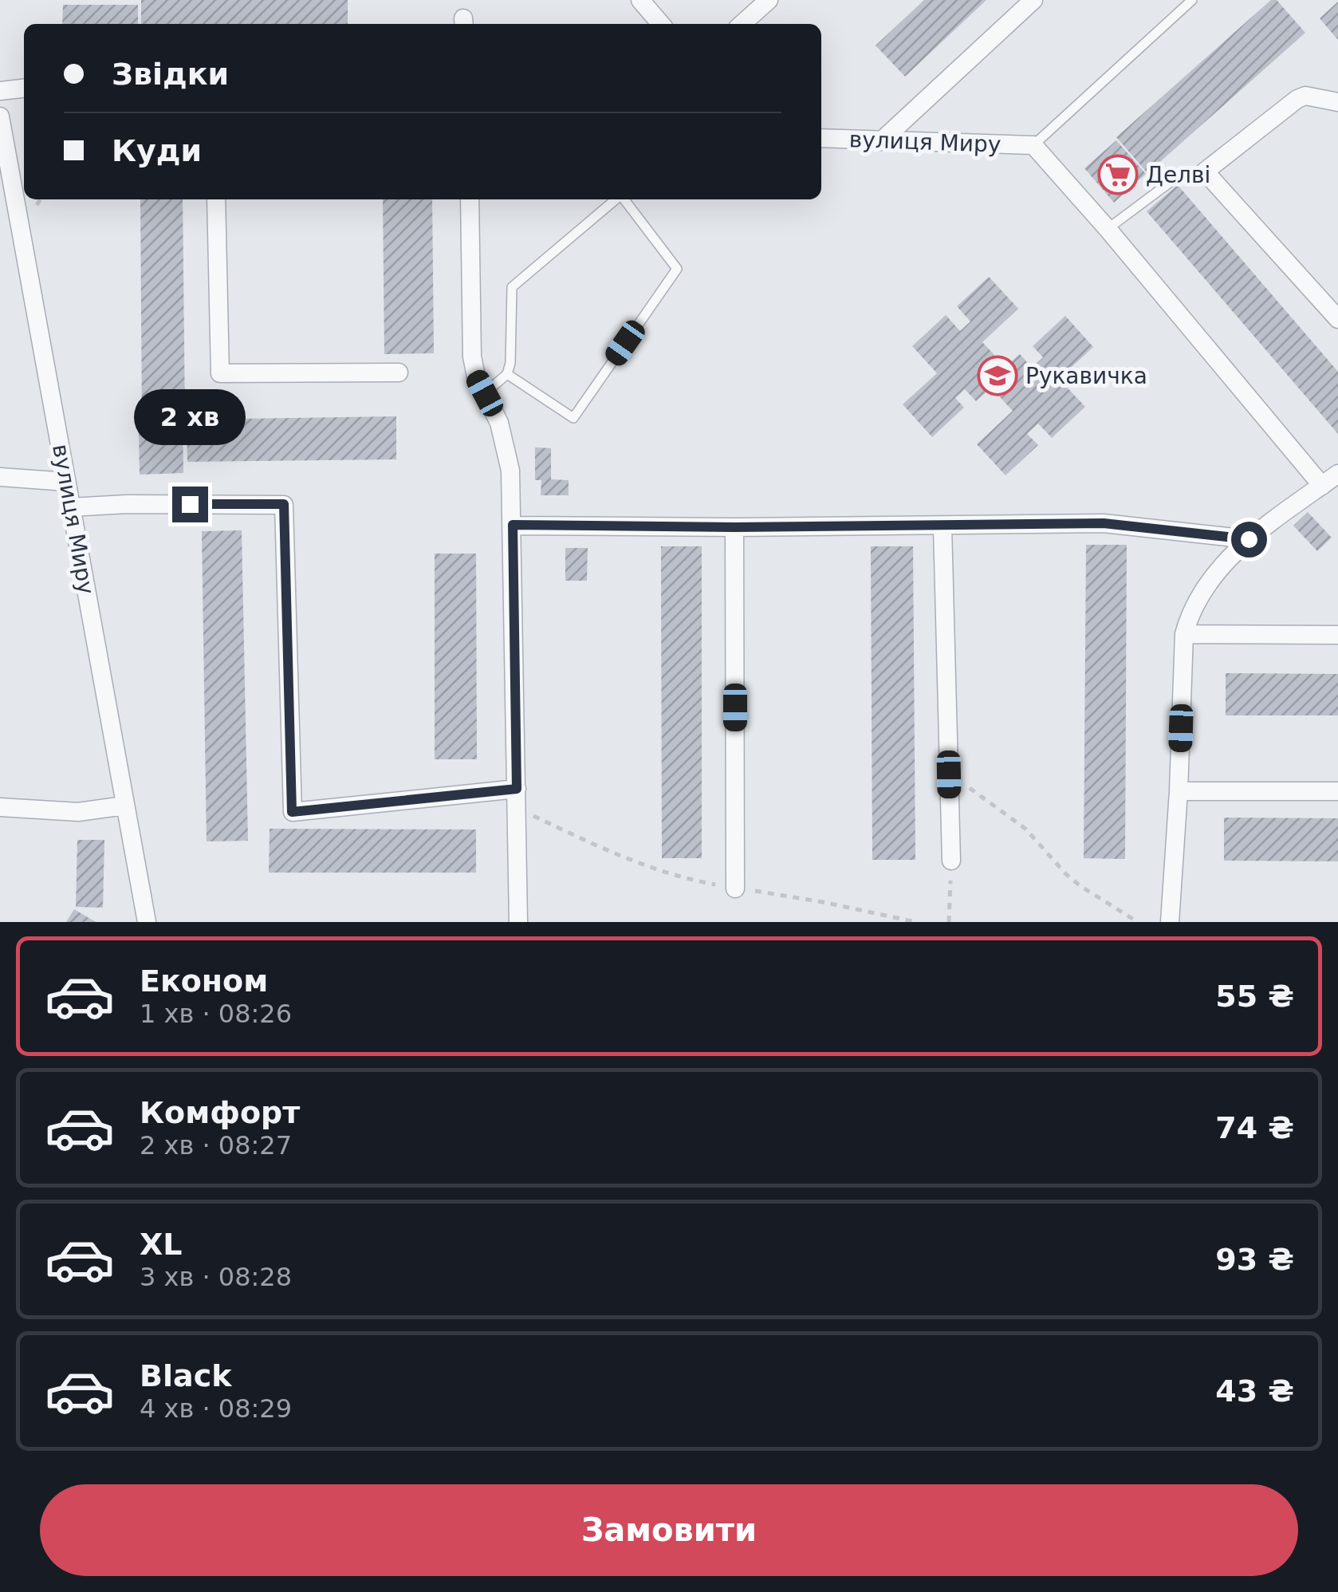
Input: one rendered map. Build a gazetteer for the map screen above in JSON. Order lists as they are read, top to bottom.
{
  "streets": {
    "street": ["вулиця Миру"]
  },
  "places": {
    "supermarket": ["Делві"],
    "school or university": ["Рукавичка"]
  },
  "page": {
    "banner": ["Звідки", "Куди"],
    "bubble": "2 хв",
    "list": [
      {
        "name": "Економ",
        "note": "1 хв · 08:26",
        "value": "55 ₴"
      },
      {
        "name": "Комфорт",
        "note": "2 хв · 08:27",
        "value": "74 ₴"
      },
      {
        "name": "XL",
        "note": "3 хв · 08:28",
        "value": "93 ₴"
      },
      {
        "name": "Black",
        "note": "4 хв · 08:29",
        "value": "43 ₴"
      }
    ],
    "buttons": "Замовити"
  }
}
